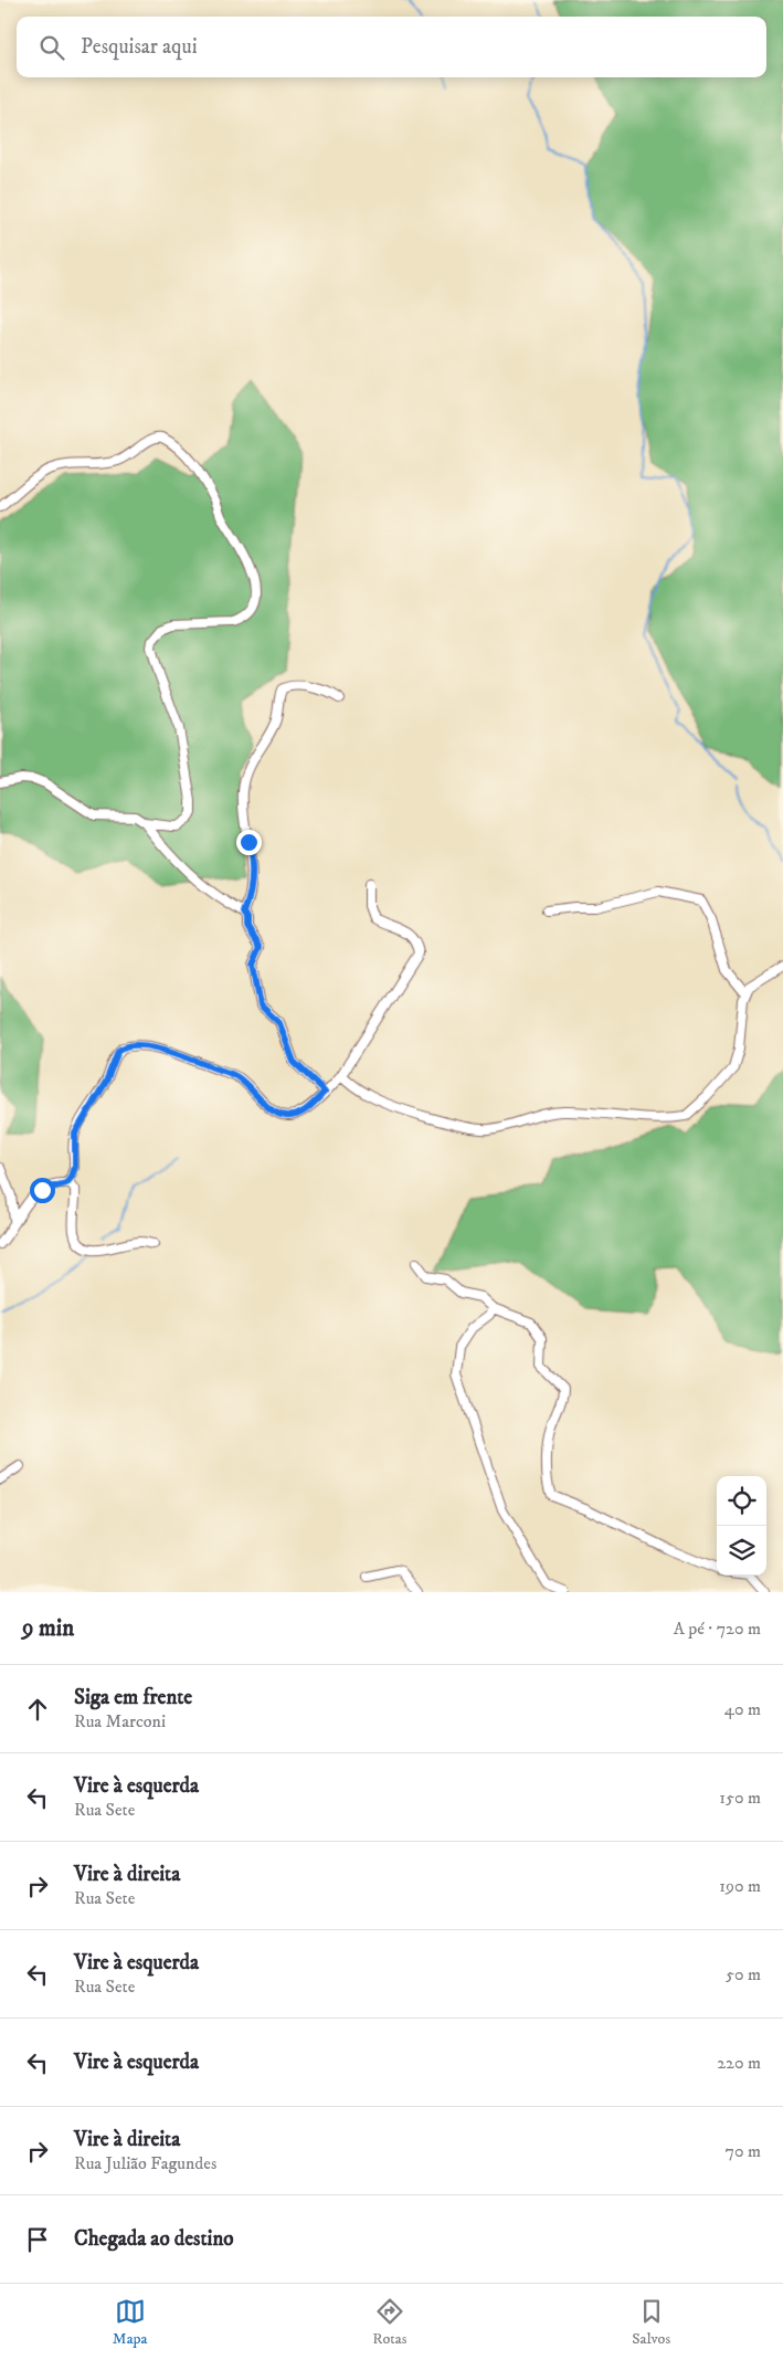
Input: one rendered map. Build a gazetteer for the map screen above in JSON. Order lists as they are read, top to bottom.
{
  "page": {
    "search": "Pesquisar aqui",
    "heading": ["9 min", "A pé · 720 m"],
    "list": [
      ["Siga em frente", "Rua Marconi", "40 m"],
      ["Vire à esquerda", "Rua Sete", "150 m"],
      ["Vire à direita", "Rua Sete", "190 m"],
      ["Vire à esquerda", "Rua Sete", "50 m"],
      ["Vire à esquerda", "220 m"],
      ["Vire à direita", "Rua Julião Fagundes", "70 m"],
      "Chegada ao destino"
    ],
    "nav": ["Mapa", "Rotas", "Salvos"]
  }
}
